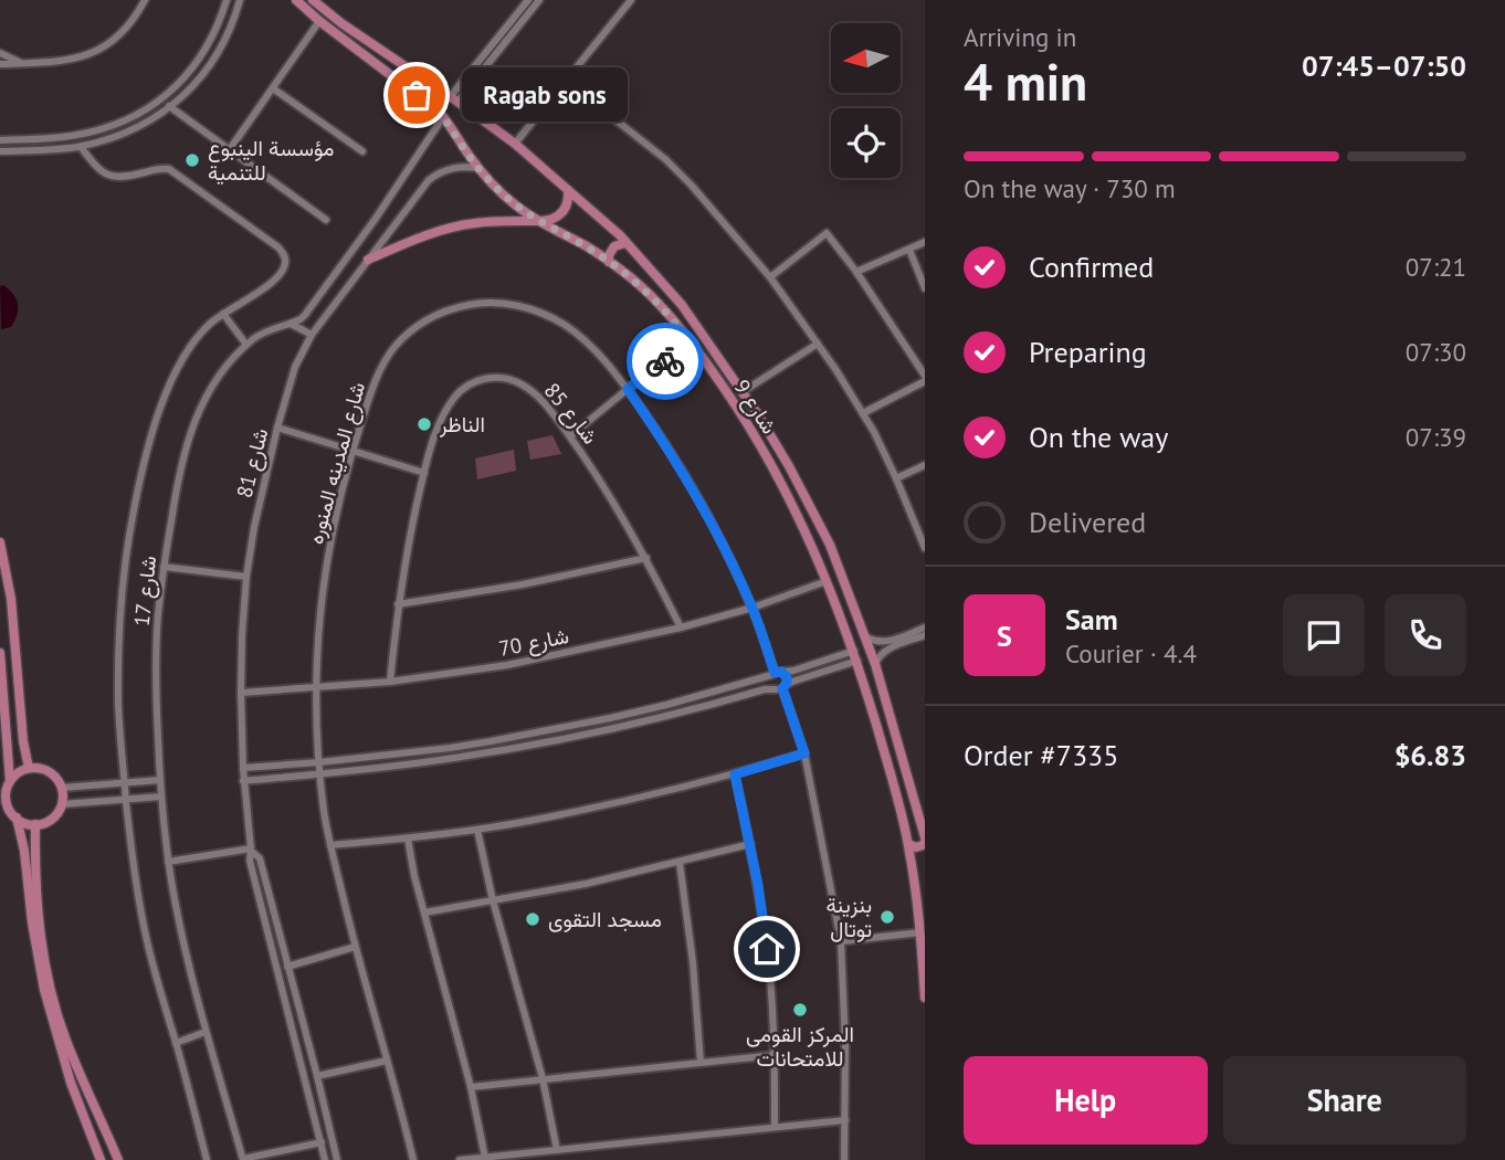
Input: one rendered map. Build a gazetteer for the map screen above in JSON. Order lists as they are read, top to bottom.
{
  "streets": {
    "main road": ["شارع 9"],
    "street": [
      "شارع 85",
      "شارع 81",
      "شارع المدينه المنوره",
      "شارع 17",
      "شارع 70"
    ]
  },
  "crossings": [
    ["شارع 9", "شارع 81"],
    ["شارع 9", "شارع 17"],
    ["شارع 9", "شارع 70"],
    ["شارع 85", "شارع 70"],
    ["شارع 81", "شارع 70"],
    ["شارع المدينه المنوره", "شارع 70"]
  ],
  "places": [
    "Ragab sons",
    "مؤسسة الينبوع للتنمية",
    "الناظر",
    "بنزينة توتال",
    "مسجد التقوى",
    "المركز القومى للامتحانات"
  ],
  "north": "left",
  "page": {
    "heading": ["4 min", "Arriving in", "07:45–07:50"],
    "panel": [
      "Sam",
      "Courier · 4.4",
      "Order #7335",
      "$6.83"
    ],
    "bubble": "Ragab sons",
    "bar": "On the way · 730 m",
    "list": [
      ["Confirmed", "07:21"],
      ["Preparing", "07:30"],
      ["On the way", "07:39"],
      "Delivered"
    ],
    "round": "S",
    "buttons": ["Help", "Share"]
  }
}
